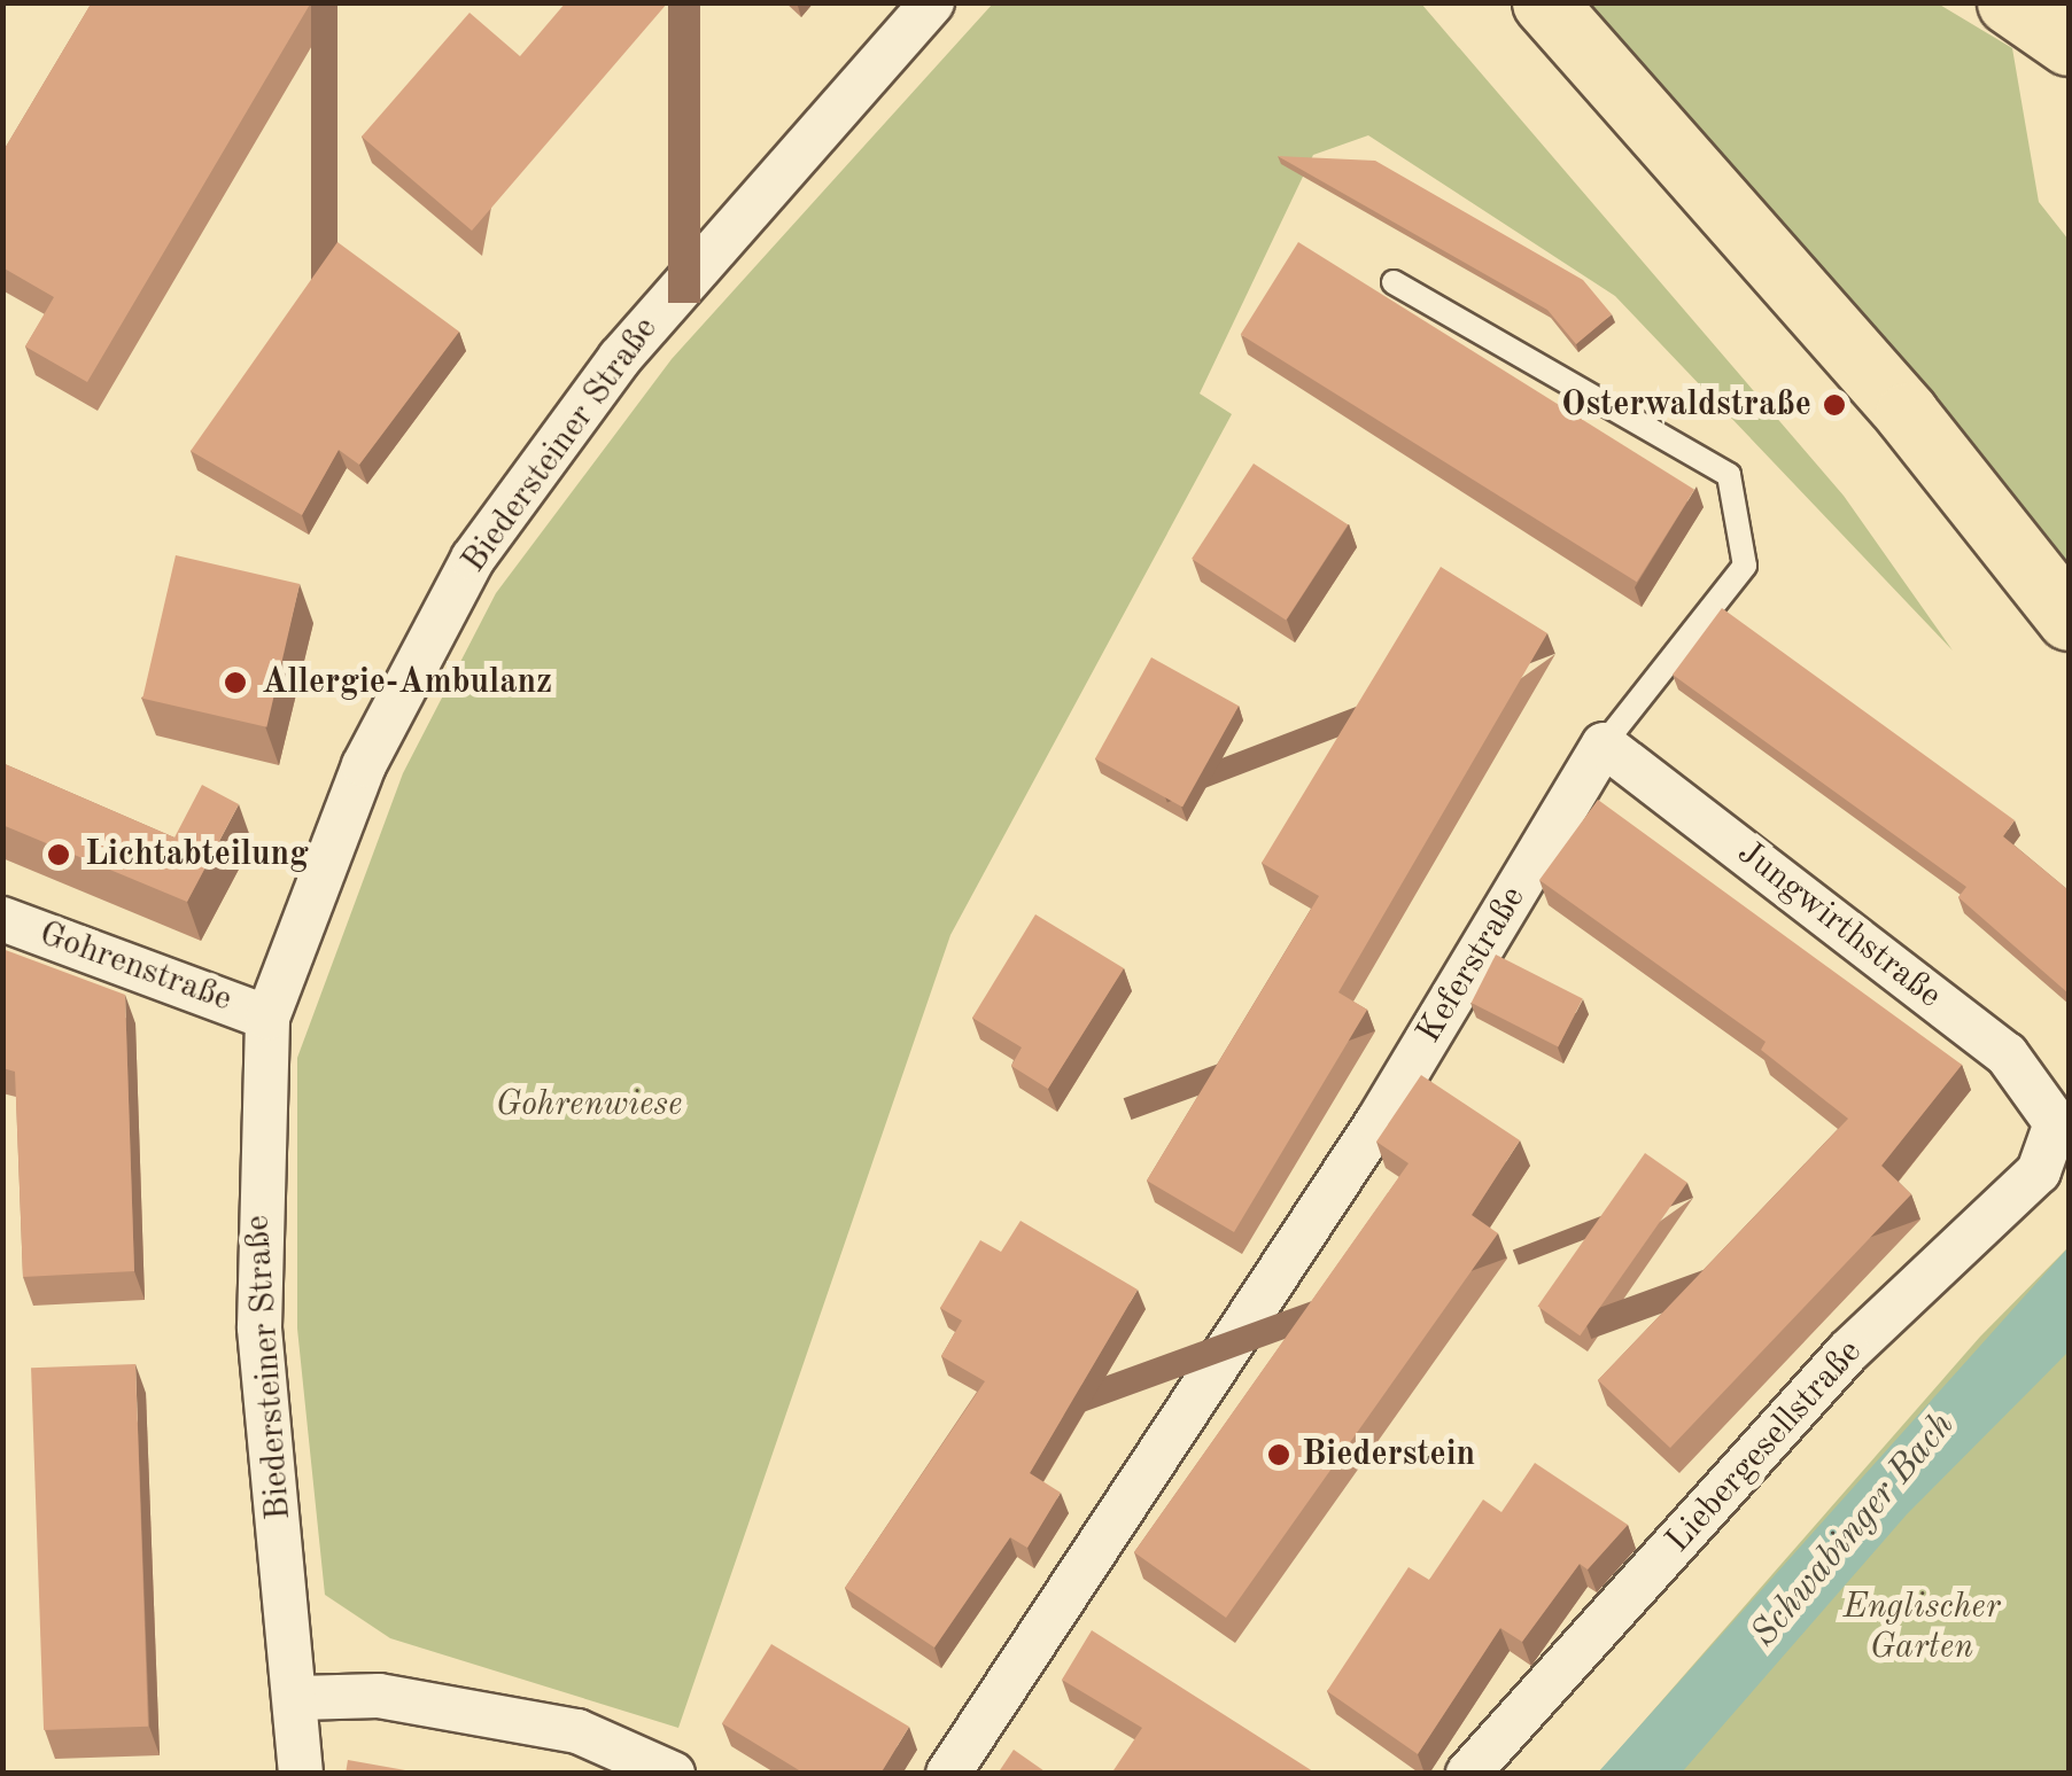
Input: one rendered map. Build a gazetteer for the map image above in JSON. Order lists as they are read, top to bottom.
{
  "streets": {
    "street": [
      "Biedersteiner Straße",
      "Jungwirthstraße",
      "Keferstraße",
      "Gohrenstraße",
      "Liebergesellstraße"
    ]
  },
  "crossings": [
    ["Biedersteiner Straße", "Gohrenstraße"],
    ["Jungwirthstraße", "Keferstraße"],
    ["Jungwirthstraße", "Liebergesellstraße"]
  ],
  "water": ["Schwabinger Bach"],
  "parks": ["Gohrenwiese", "Englischer Garten"],
  "places": [
    "Osterwaldstraße",
    "Allergie-Ambulanz",
    "Lichtabteilung",
    "Biederstein"
  ]
}
